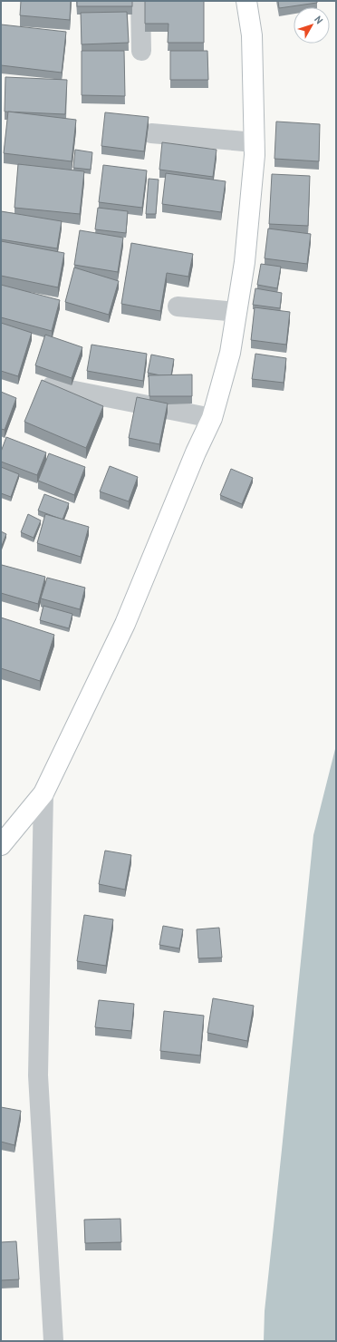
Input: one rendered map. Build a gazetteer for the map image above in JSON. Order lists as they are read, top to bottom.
{
  "north": "top right"
}
